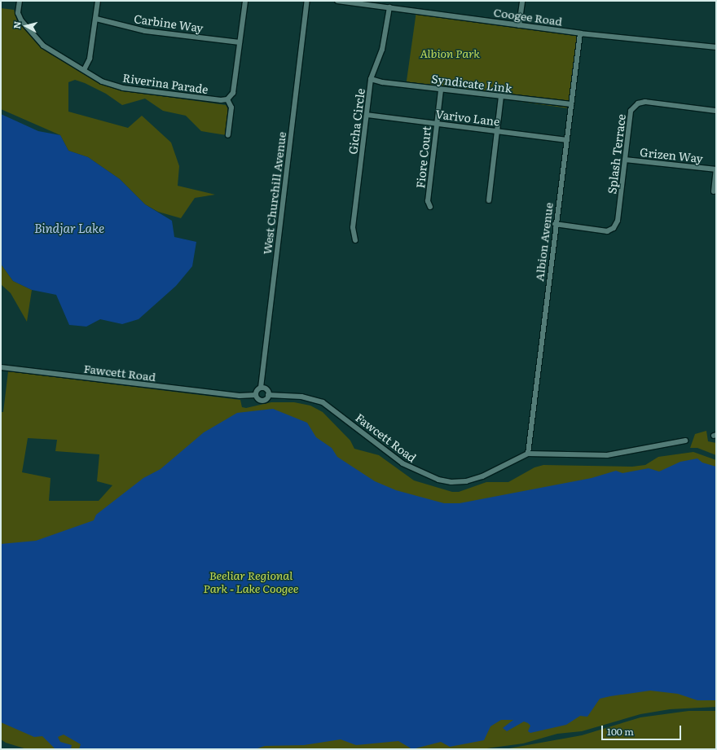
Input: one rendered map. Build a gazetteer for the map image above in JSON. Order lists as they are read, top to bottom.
{
  "streets": {
    "street": [
      "Coogee Road",
      "Carbine Way",
      "Riverina Parade",
      "Syndicate Link",
      "Varivo Lane",
      "Gicha Circle",
      "Splash Terrace",
      "Grizen Way",
      "Fiore Court",
      "West Churchill Avenue",
      "Albion Avenue",
      "Fawcett Road"
    ]
  },
  "crossings": [
    ["Coogee Road", "Gicha Circle"],
    ["Coogee Road", "Albion Avenue"],
    ["Syndicate Link", "Gicha Circle"],
    ["Syndicate Link", "Fiore Court"],
    ["Syndicate Link", "Albion Avenue"],
    ["Varivo Lane", "Gicha Circle"],
    ["Varivo Lane", "Fiore Court"],
    ["Varivo Lane", "Albion Avenue"],
    ["Splash Terrace", "Grizen Way"],
    ["Splash Terrace", "Albion Avenue"],
    ["Albion Avenue", "Fawcett Road"]
  ],
  "water": ["Bindjar Lake"],
  "parks": ["Albion Park", "Beeliar Regional Park - Lake Coogee"],
  "scale_bar": "100 m",
  "north": "left"
}
